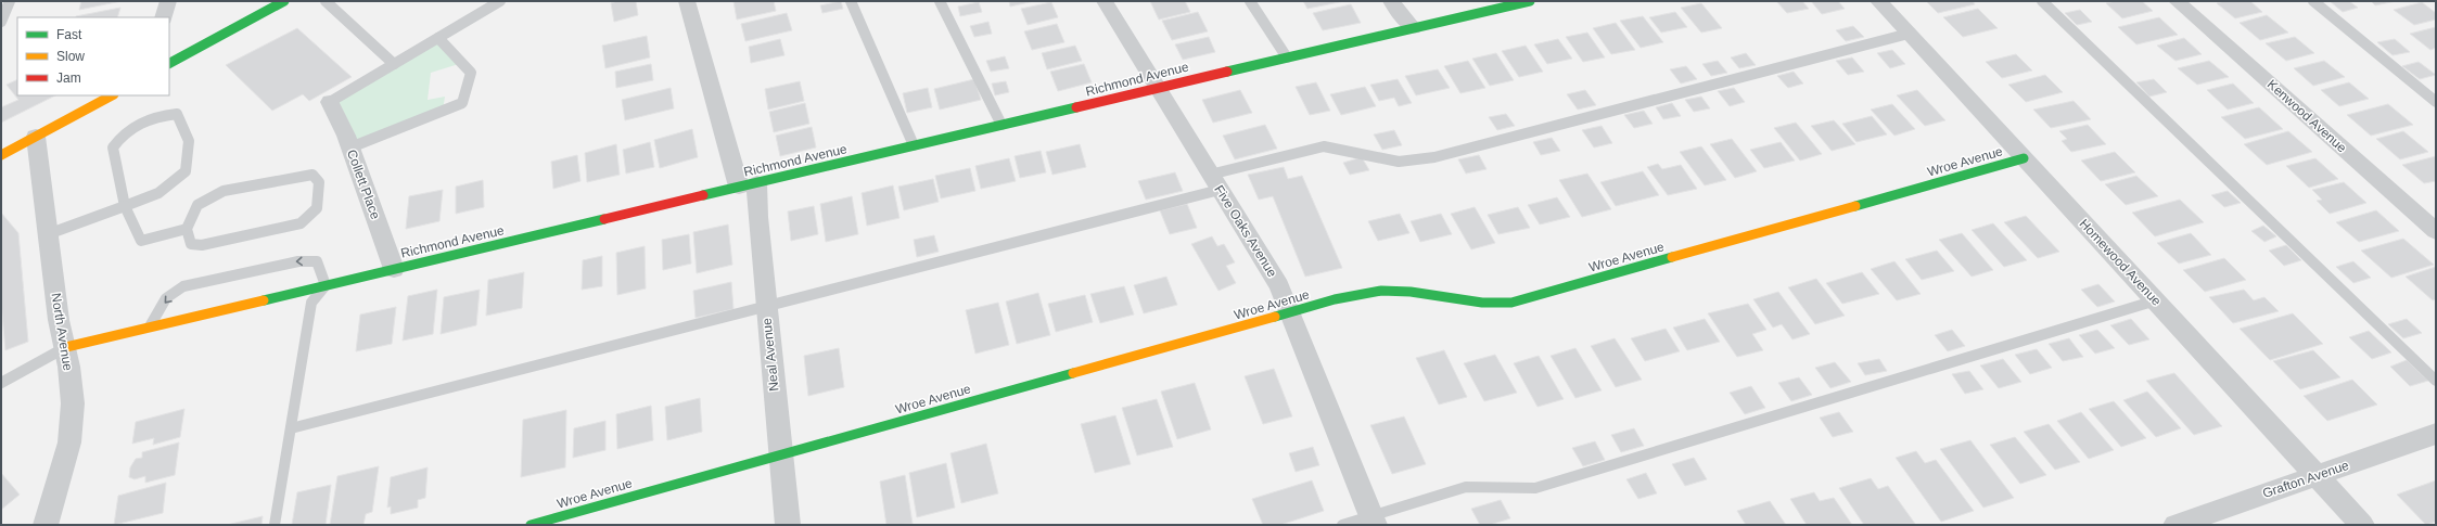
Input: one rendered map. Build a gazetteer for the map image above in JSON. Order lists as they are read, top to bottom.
{
  "streets": {
    "street": [
      "Richmond Avenue",
      "Kenwood Avenue",
      "Wroe Avenue",
      "Collett Place",
      "Five Oaks Avenue",
      "Homewood Avenue",
      "North Avenue",
      "Neal Avenue",
      "Grafton Avenue"
    ]
  },
  "crossings": [
    ["Richmond Avenue", "Collett Place"],
    ["Richmond Avenue", "Five Oaks Avenue"],
    ["Richmond Avenue", "North Avenue"],
    ["Richmond Avenue", "Neal Avenue"],
    ["Wroe Avenue", "Five Oaks Avenue"],
    ["Wroe Avenue", "Homewood Avenue"],
    ["Wroe Avenue", "Neal Avenue"],
    ["Homewood Avenue", "Grafton Avenue"]
  ],
  "legend": ["Fast", "Slow", "Jam"]
}
